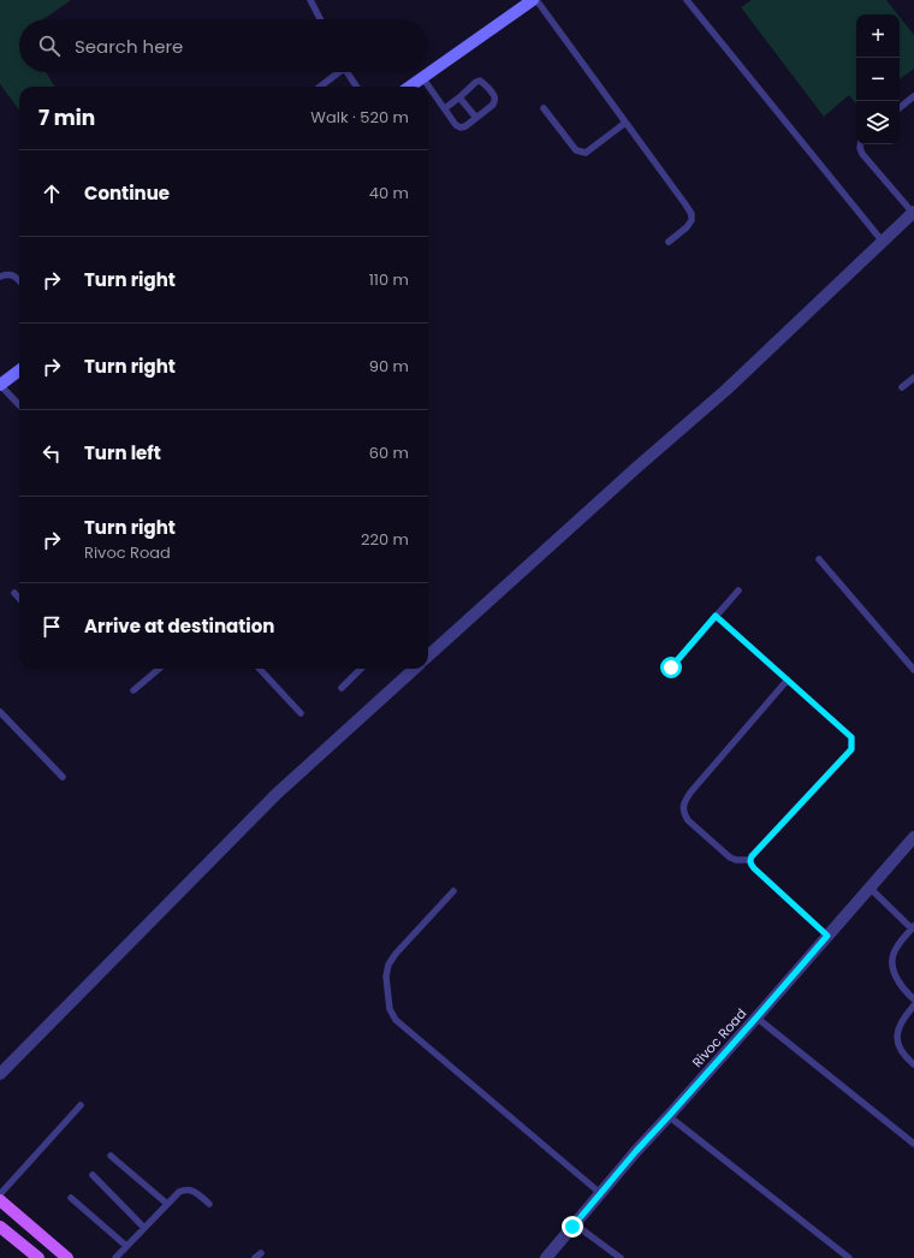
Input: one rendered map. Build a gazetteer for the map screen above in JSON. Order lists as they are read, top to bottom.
{
  "streets": {
    "street": ["Rivoc Road"]
  },
  "page": {
    "map_buttons": ["+", "−"],
    "search": "Search here",
    "heading": ["7 min", "Walk · 520 m"],
    "list": [
      ["Continue", "40 m"],
      ["Turn right", "110 m"],
      ["Turn right", "90 m"],
      ["Turn left", "60 m"],
      ["Turn right", "Rivoc Road", "220 m"],
      "Arrive at destination"
    ]
  }
}
